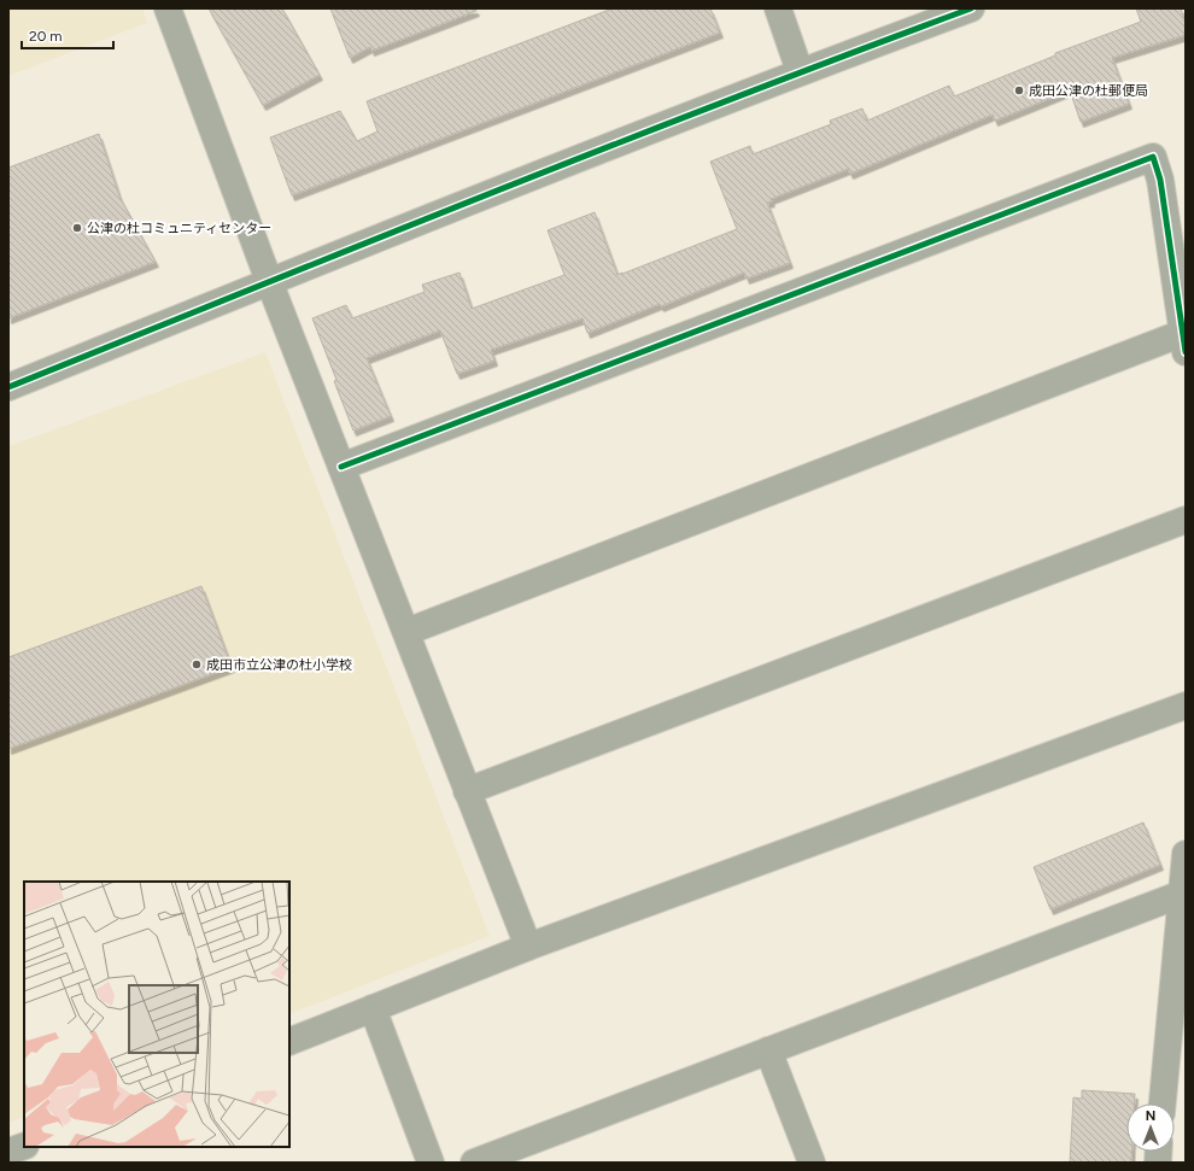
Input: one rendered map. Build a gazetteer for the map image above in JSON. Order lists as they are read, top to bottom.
{
  "places": ["成田公津の杜郵便局", "公津の杜コミュニティセンター", "成田市立公津の杜小学校"],
  "scale_bar": "20 m",
  "north": "top"
}
